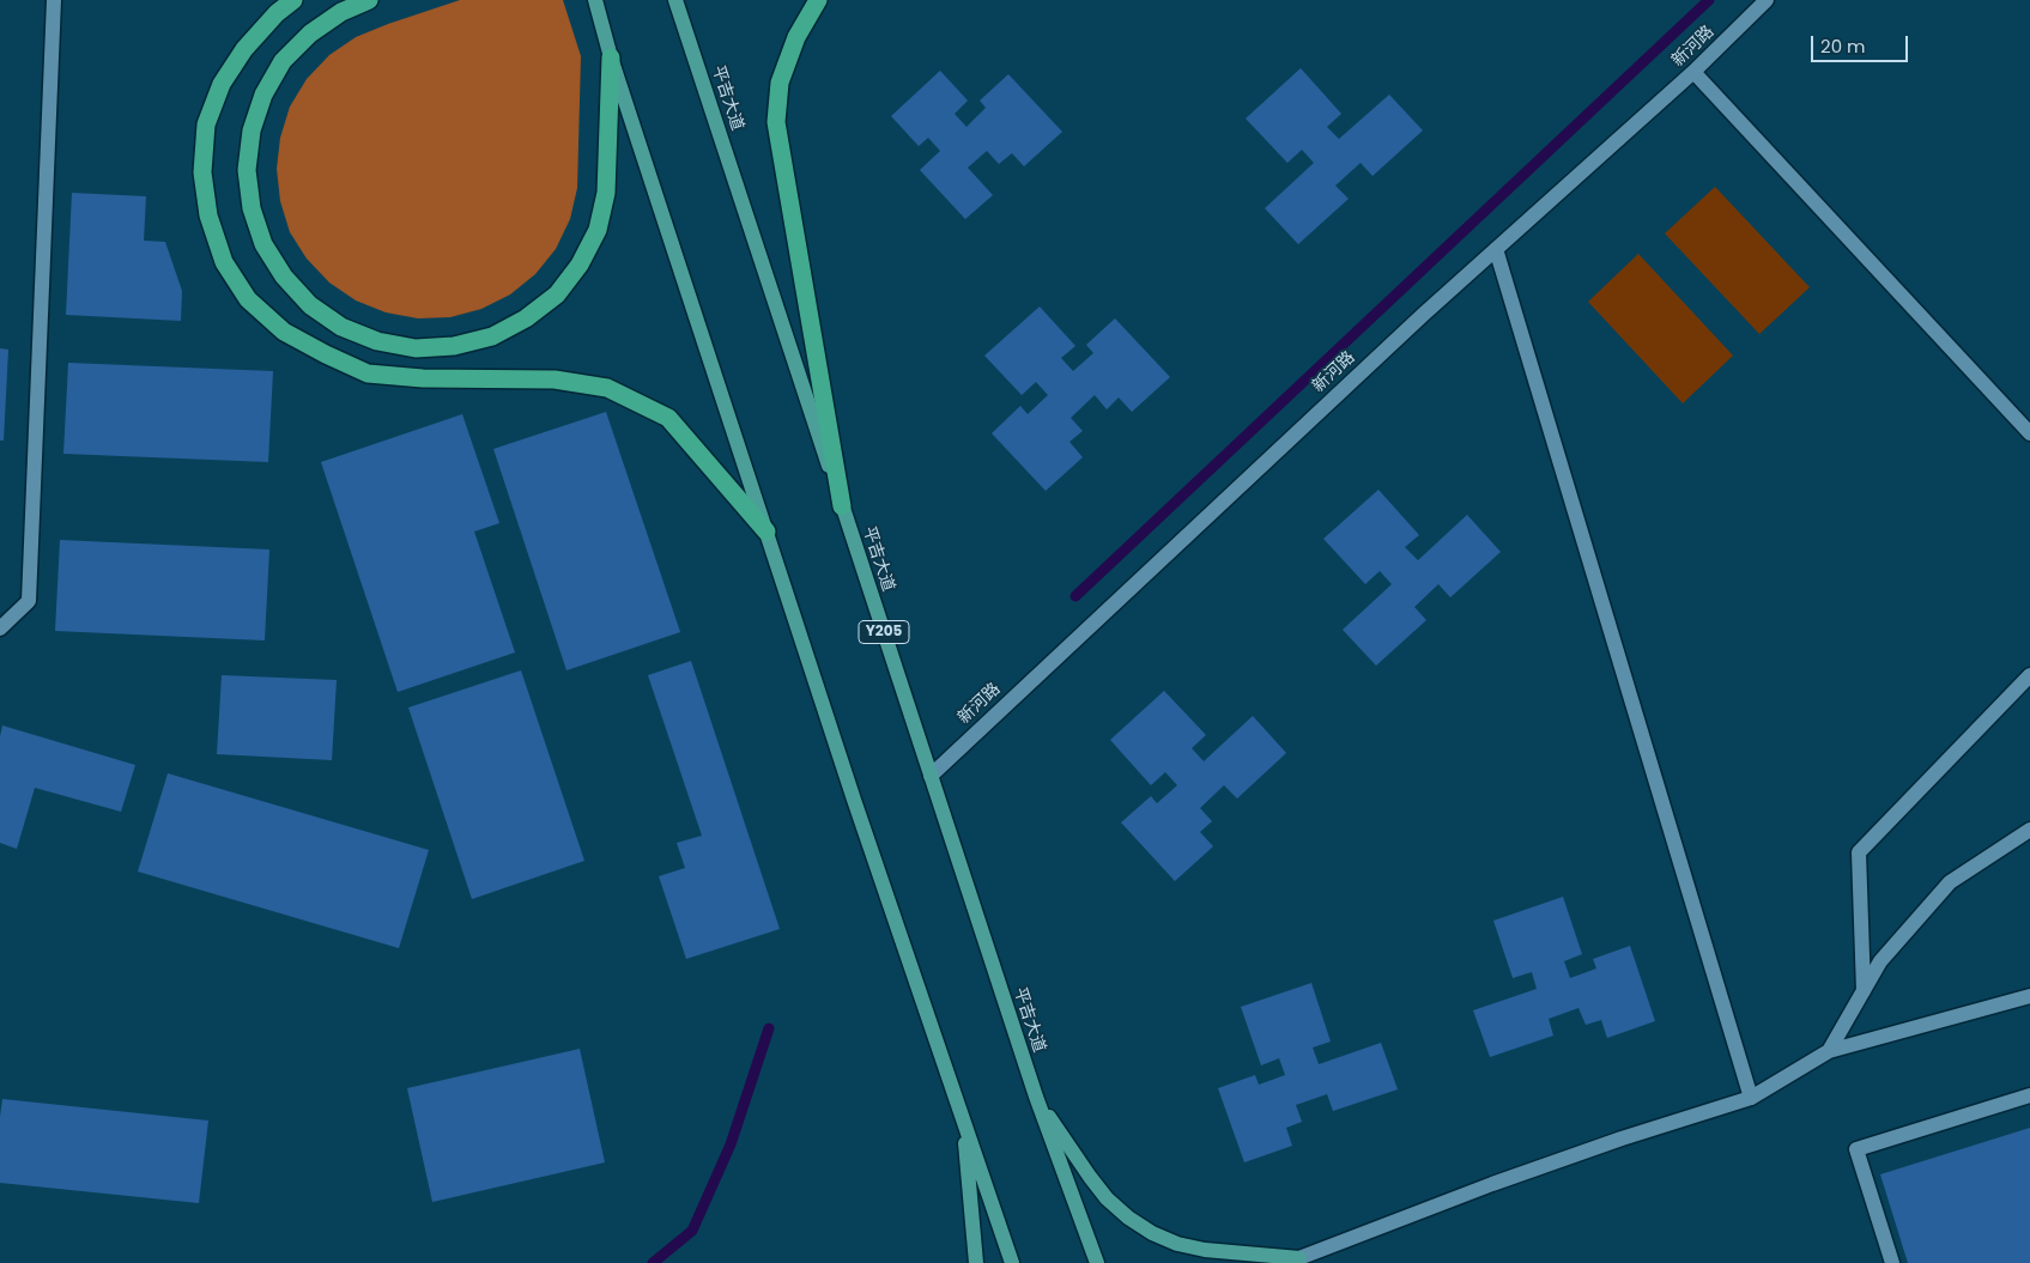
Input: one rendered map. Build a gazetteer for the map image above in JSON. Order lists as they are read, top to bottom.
{
  "streets": {
    "main road": ["平吉大道", "Y205"],
    "street": ["新河路"]
  },
  "crossings": [
    ["新河路", "平吉大道"]
  ],
  "scale_bar": "20 m"
}
